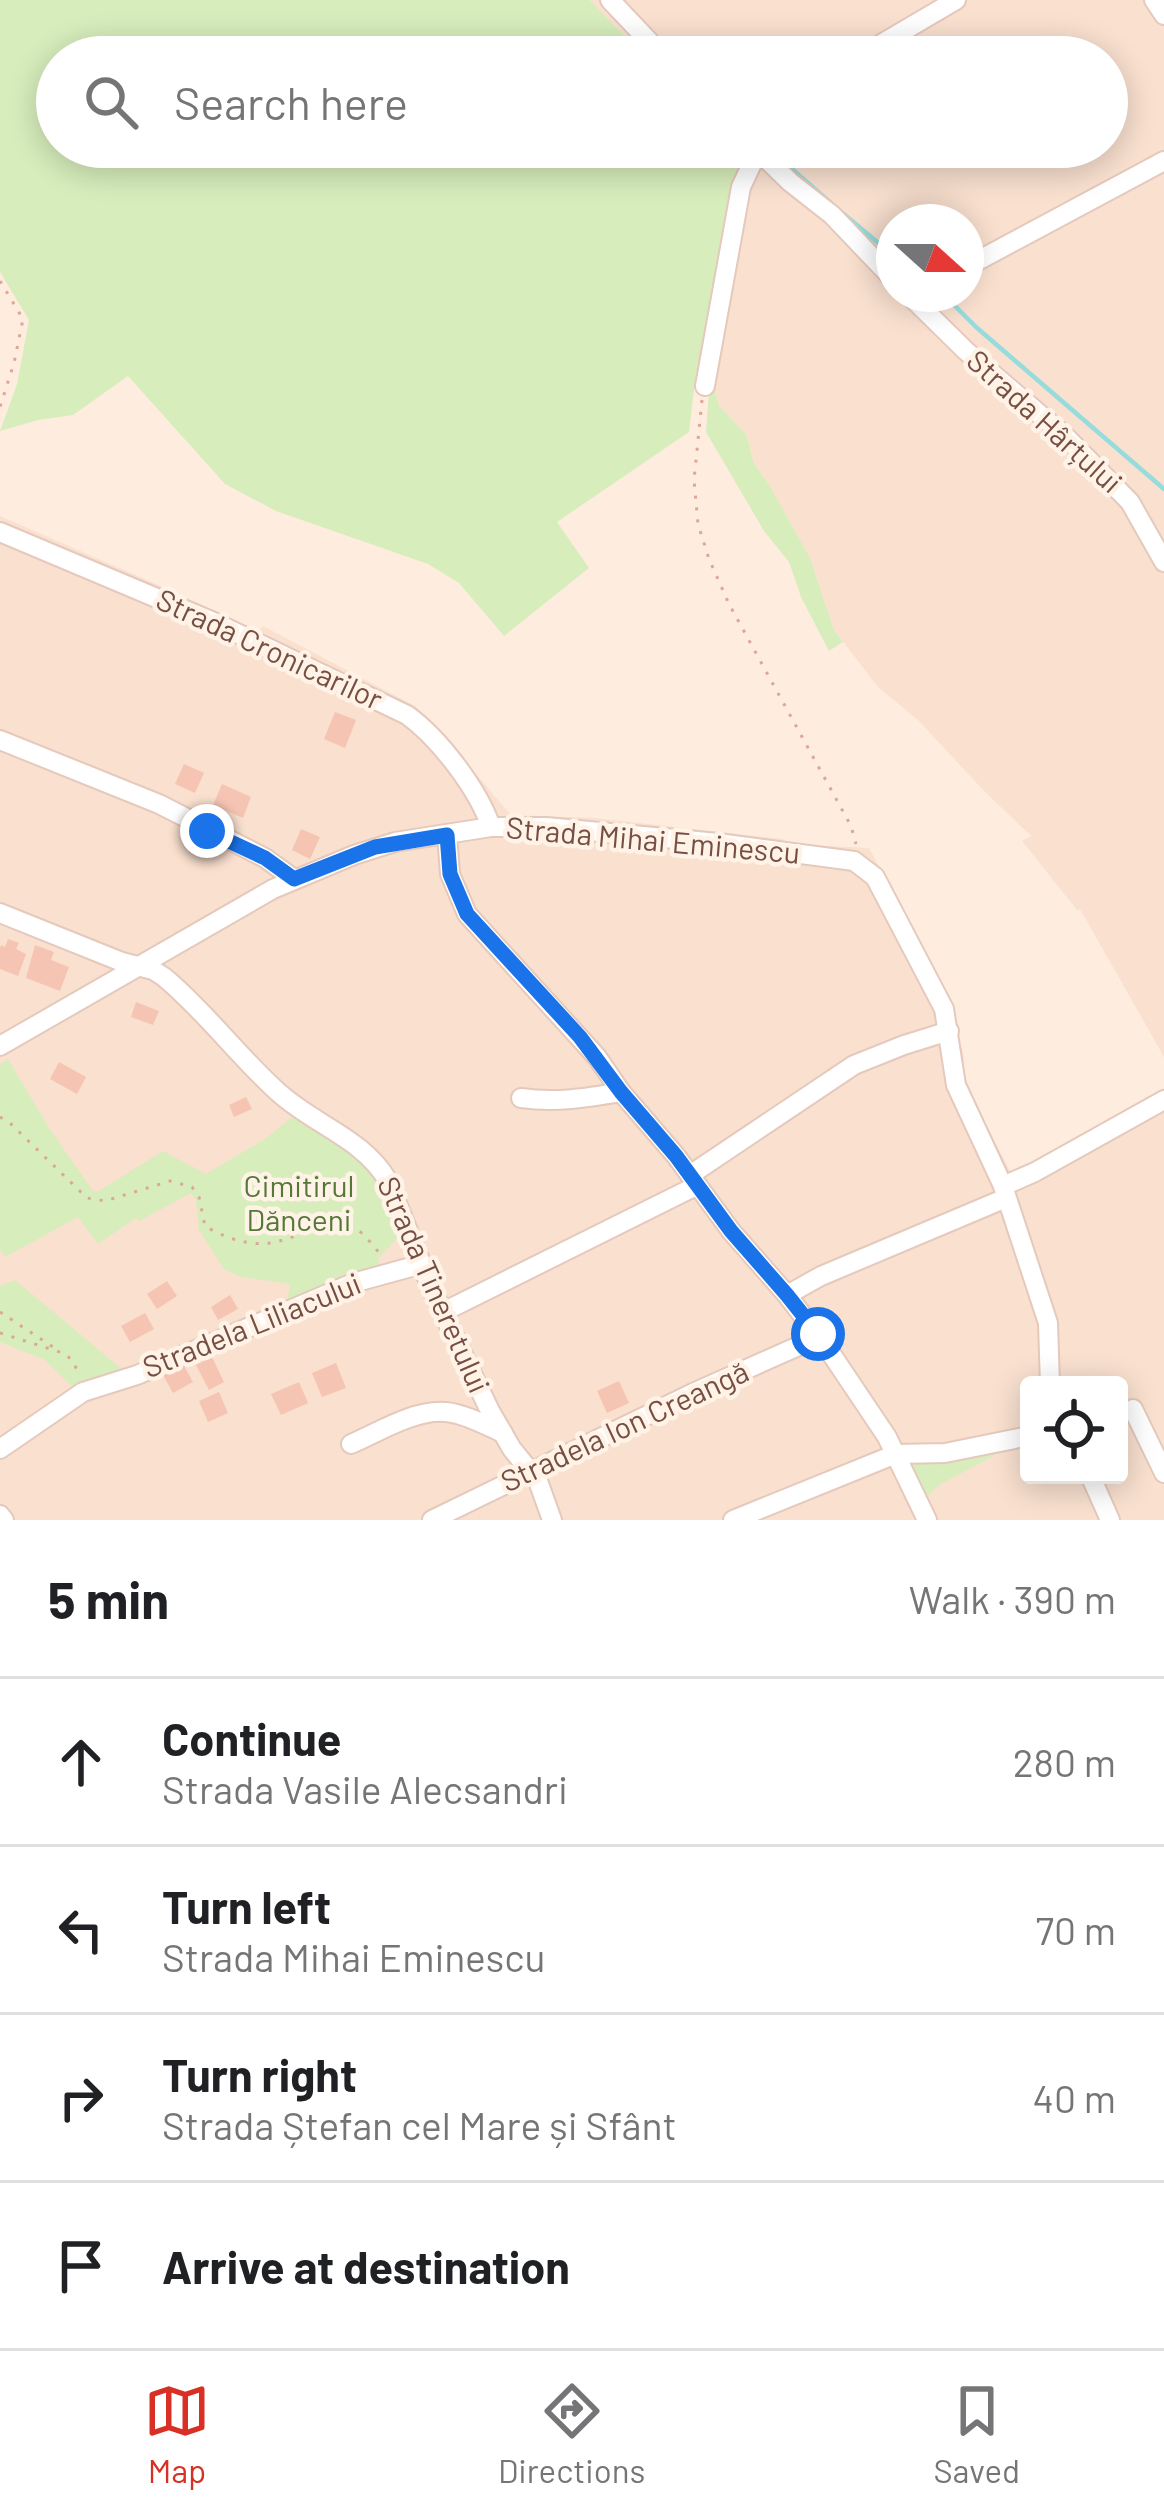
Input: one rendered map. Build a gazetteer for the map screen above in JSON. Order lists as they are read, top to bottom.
{
  "streets": {
    "street": [
      "Strada Hârțului",
      "Strada Cronicarilor",
      "Strada Mihai Eminescu",
      "Strada Tineretului",
      "Stradela Liliacului",
      "Stradela Ion Creangă"
    ]
  },
  "crossings": [
    ["Strada Cronicarilor", "Strada Mihai Eminescu"],
    ["Strada Mihai Eminescu", "Strada Tineretului"],
    ["Strada Tineretului", "Stradela Liliacului"],
    ["Strada Tineretului", "Stradela Ion Creangă"]
  ],
  "parks": ["Cimitirul Dănceni"],
  "north": "right",
  "page": {
    "search": "Search here",
    "heading": ["5 min", "Walk · 390 m"],
    "list": [
      ["Continue", "Strada Vasile Alecsandri", "280 m"],
      ["Turn left", "Strada Mihai Eminescu", "70 m"],
      ["Turn right", "Strada Ștefan cel Mare și Sfânt", "40 m"],
      "Arrive at destination"
    ],
    "nav": ["Map", "Directions", "Saved"]
  }
}
